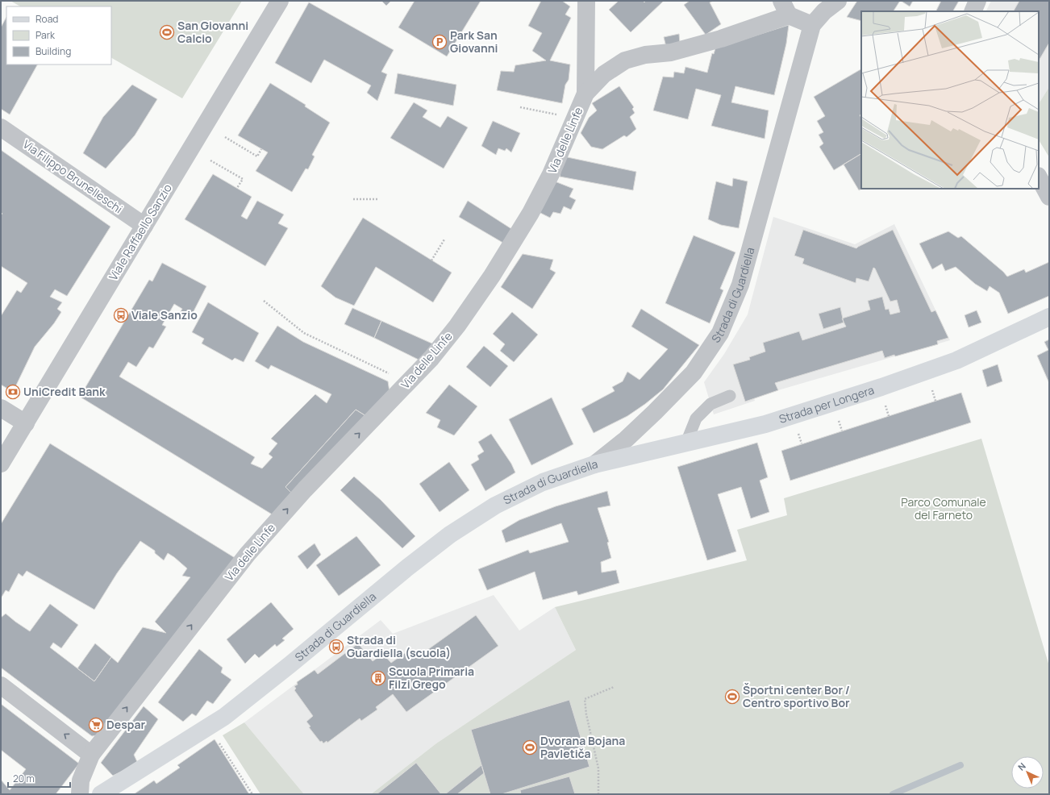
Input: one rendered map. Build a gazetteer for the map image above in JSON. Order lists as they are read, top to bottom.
{
  "streets": {
    "street": [
      "Via delle Linfe",
      "Via Filippo Brunelleschi",
      "Viale Raffaello Sanzio",
      "Strada di Guardiella",
      "Strada per Longera"
    ]
  },
  "crossings": [
    ["Via delle Linfe", "Strada di Guardiella"],
    ["Via Filippo Brunelleschi", "Viale Raffaello Sanzio"],
    ["Strada di Guardiella", "Strada per Longera"]
  ],
  "one_way": ["Via delle Linfe"],
  "parks": ["Parco Comunale del Farneto"],
  "places": {
    "sports": ["San Giovanni Calcio", "Športni center Bor / Centro sportivo Bor", "Dvorana Bojana Pavletiča"],
    "parking": ["Park San Giovanni"],
    "bus stop": ["Viale Sanzio", "Strada di Guardiella (scuola)"],
    "bank": ["UniCredit Bank"],
    "building": ["Scuola Primaria Filzi Grego"],
    "supermarket": ["Despar"]
  },
  "legend": ["Road", "Park", "Building"],
  "scale_bar": "20 m",
  "north": "top left"
}
